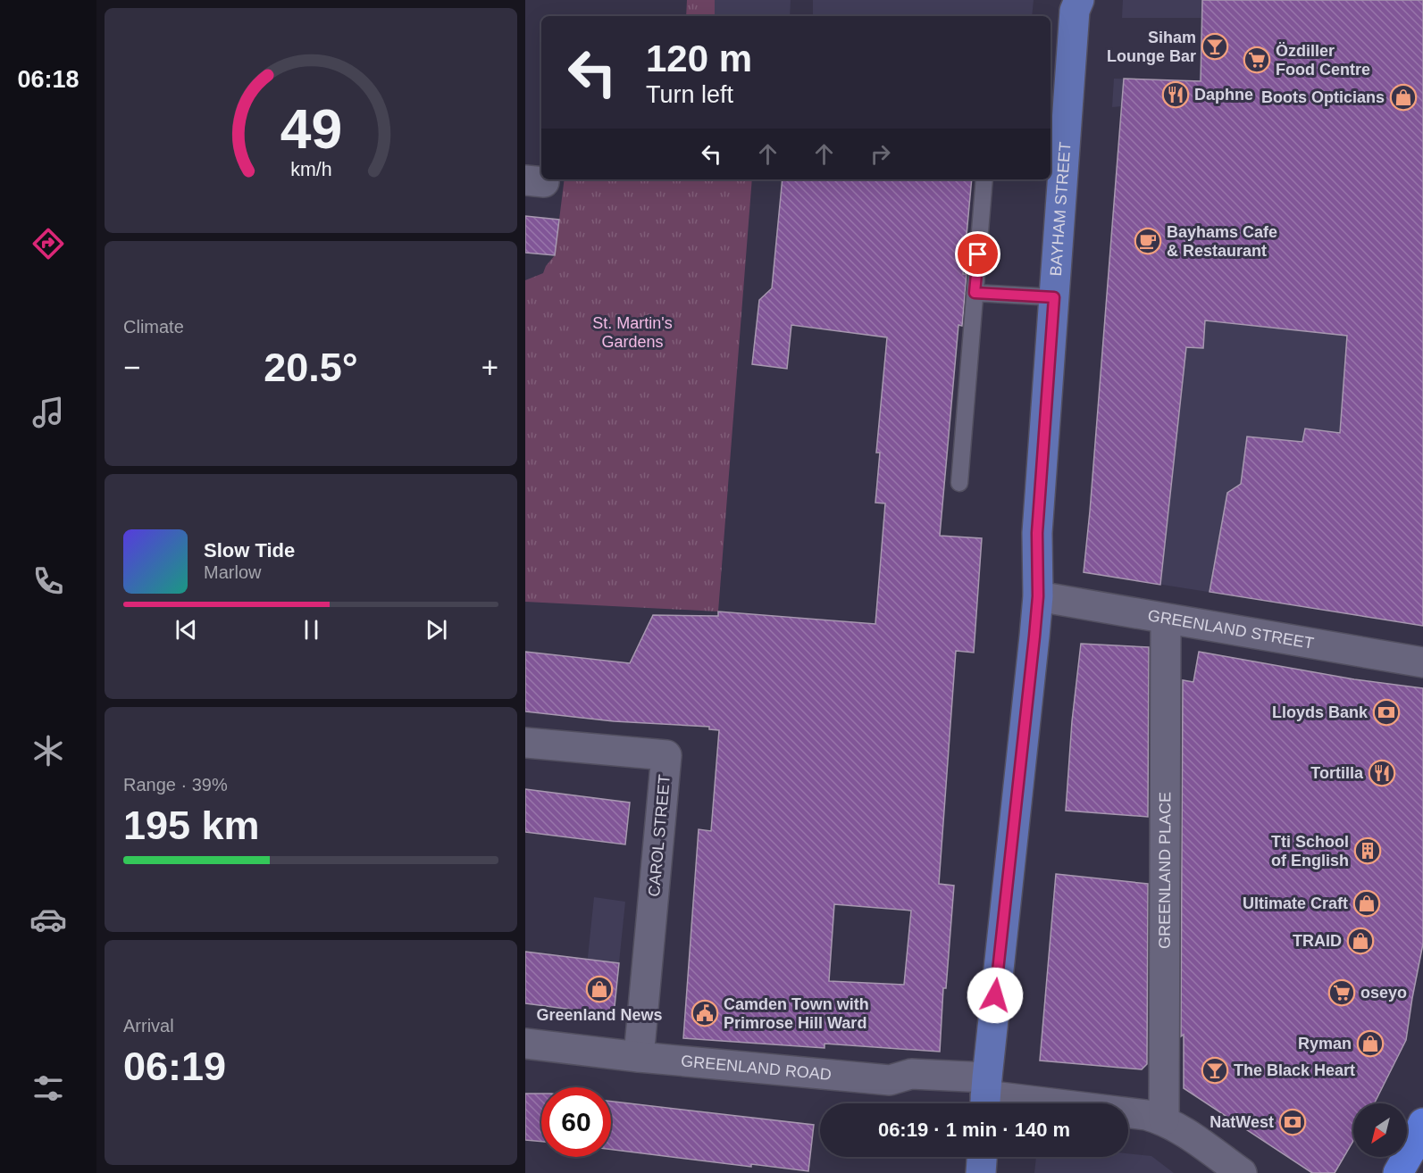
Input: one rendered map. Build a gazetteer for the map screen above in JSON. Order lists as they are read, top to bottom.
{
  "streets": {
    "main road": ["BAYHAM STREET"],
    "street": [
      "GREENLAND STREET",
      "CAROL STREET",
      "GREENLAND PLACE",
      "GREENLAND ROAD"
    ]
  },
  "crossings": [
    ["BAYHAM STREET", "GREENLAND STREET"],
    ["BAYHAM STREET", "GREENLAND ROAD"],
    ["GREENLAND STREET", "GREENLAND PLACE"],
    ["CAROL STREET", "GREENLAND ROAD"],
    ["GREENLAND PLACE", "GREENLAND ROAD"]
  ],
  "parks": ["St. Martin's Gardens"],
  "places": {
    "bar": ["Siham Lounge Bar", "The Black Heart"],
    "supermarket": ["Özdiller Food Centre", "oseyo"],
    "restaurant": ["Daphne", "Tortilla"],
    "shop": [
      "Boots Opticians",
      "Ultimate Craft",
      "TRAID",
      "Greenland News",
      "Ryman"
    ],
    "cafe": ["Bayhams Cafe & Restaurant"],
    "bank": ["Lloyds Bank", "NatWest"],
    "building": ["Tti School of English"],
    "public building": ["Camden Town with Primrose Hill Ward"]
  },
  "north": "bottom left",
  "page": {
    "tabs": "06:18",
    "turn": ["120 m", "Turn left"],
    "tile": [
      "Climate",
      ["Range · 39%", "195 km"],
      ["Arrival", "06:19"]
    ],
    "heat": ["−", "20.5°", "+"],
    "song": ["Slow Tide", "Marlow"],
    "limit": "60",
    "trip": "06:19 · 1 min · 140 m",
    "gauge": ["49", "km/h"]
  }
}
